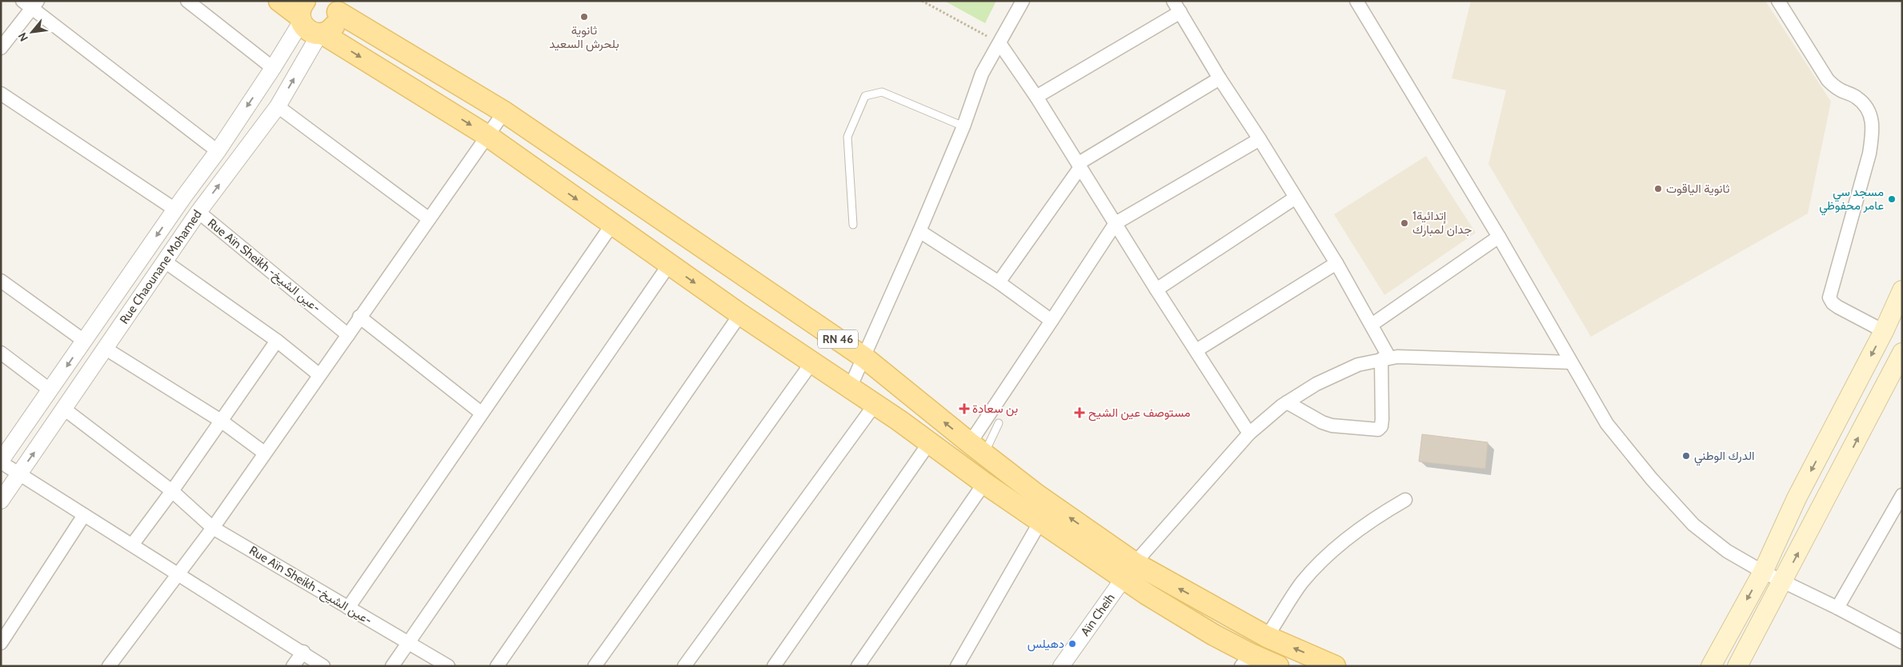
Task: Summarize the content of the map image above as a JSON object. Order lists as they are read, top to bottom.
{
  "streets": {
    "main road": ["RN 46"],
    "street": ["Rue Aïn Sheikh -عين الشيخ-", "Rue Chaounane Mohamed", "Aïn Cheih"]
  },
  "crossings": [
    ["Rue Aïn Sheikh -عين الشيخ-", "Rue Chaounane Mohamed"],
    ["Rue Chaounane Mohamed", "RN 46"],
    ["RN 46", "Aïn Cheih"]
  ],
  "places": {
    "other": [
      "ثانوية بلحرش السعيد",
      "ثانوية الياقوت",
      "مسجد سي عامر محفوظي",
      "1إتدائية جدان لمبارك",
      "الدرك الوطني",
      "دهيلس"
    ],
    "health": ["بن سعادة", "مستوصف عين الشيح"]
  },
  "north": "bottom left"
}
